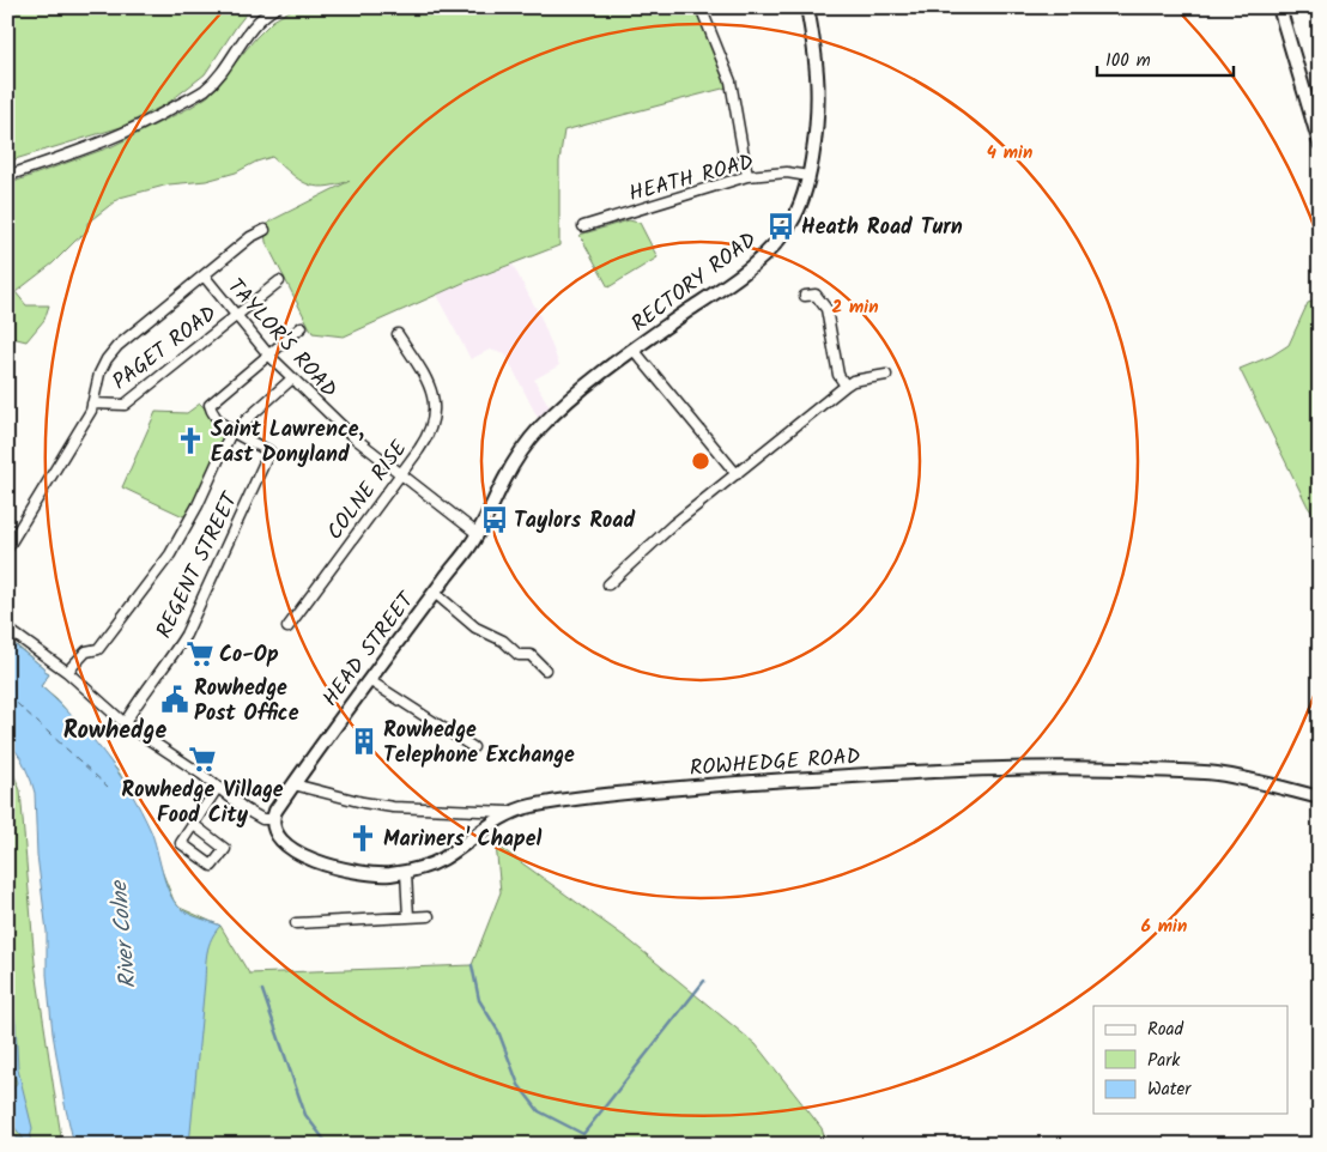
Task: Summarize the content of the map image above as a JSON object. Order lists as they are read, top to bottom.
{
  "streets": {
    "street": [
      "HEATH ROAD",
      "RECTORY ROAD",
      "TAYLOR'S ROAD",
      "PAGET ROAD",
      "COLNE RISE",
      "REGENT STREET",
      "HEAD STREET",
      "ROWHEDGE ROAD"
    ]
  },
  "crossings": [
    ["HEATH ROAD", "RECTORY ROAD"],
    ["RECTORY ROAD", "TAYLOR'S ROAD"],
    ["RECTORY ROAD", "HEAD STREET"],
    ["TAYLOR'S ROAD", "PAGET ROAD"],
    ["TAYLOR'S ROAD", "COLNE RISE"],
    ["TAYLOR'S ROAD", "HEAD STREET"],
    ["HEAD STREET", "ROWHEDGE ROAD"]
  ],
  "districts": ["Rowhedge"],
  "water": ["River Colne"],
  "places": {
    "bus stop": ["Heath Road Turn", "Taylors Road"],
    "church": ["Saint Lawrence, East Donyland", "Mariners' Chapel"],
    "supermarket": ["Co-Op", "Rowhedge Village Food City"],
    "public building": ["Rowhedge Post Office"],
    "building": ["Rowhedge Telephone Exchange"]
  },
  "legend": ["Road", "Park", "Water"],
  "scale_bar": "100 m",
  "rings": ["4 min", "2 min", "6 min"]
}
